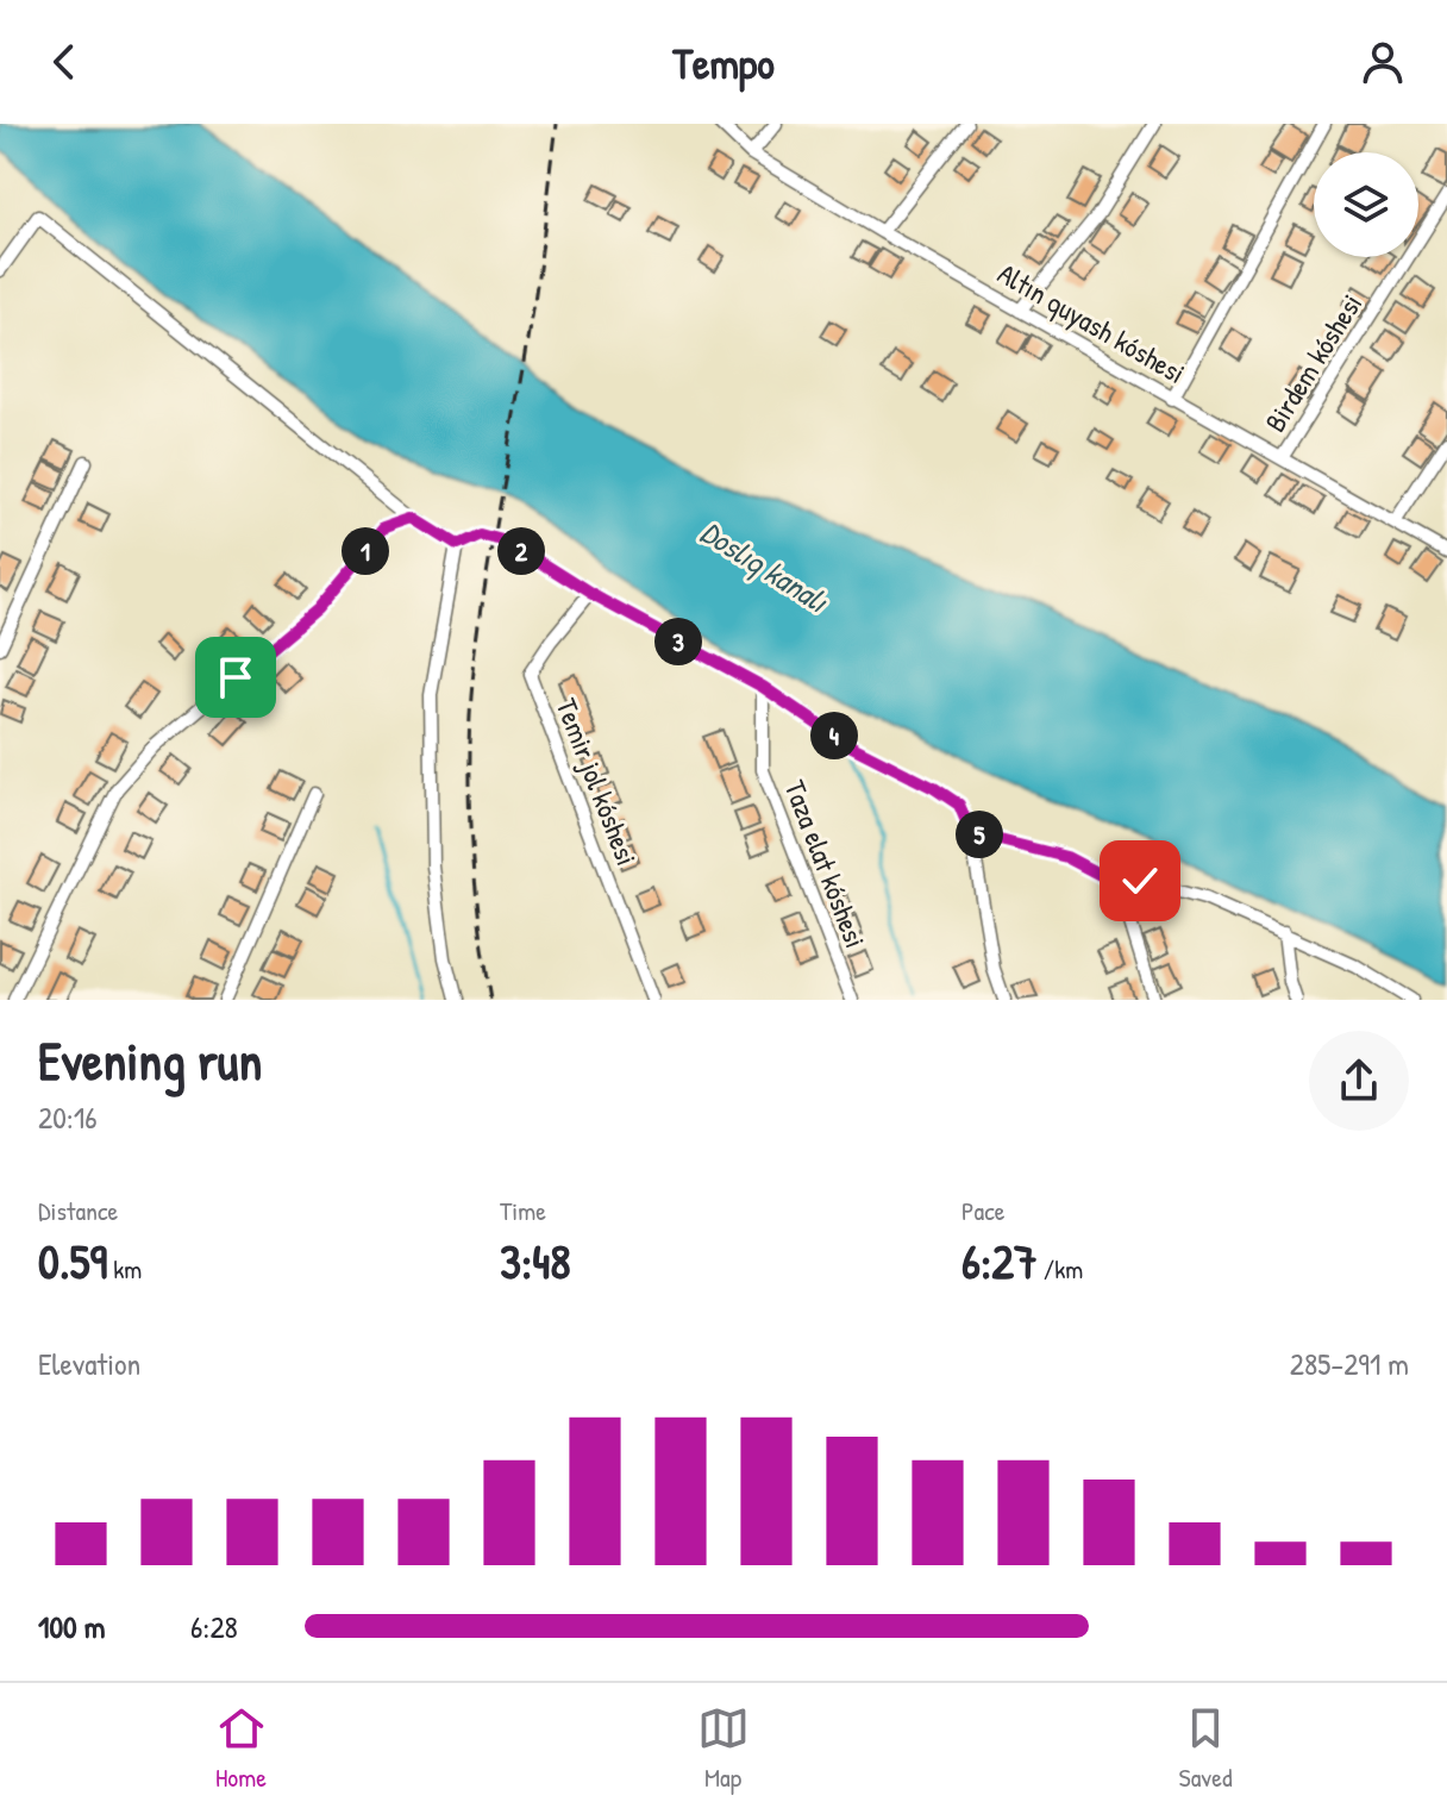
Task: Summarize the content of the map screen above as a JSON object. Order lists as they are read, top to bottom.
{
  "streets": {
    "street": [
      "Altın quyash kóshesi",
      "Birdem kóshesi",
      "Temir jol kóshesi",
      "Taza elat kóshesi"
    ]
  },
  "crossings": [
    ["Altın quyash kóshesi", "Birdem kóshesi"]
  ],
  "water": ["Doslıq kanalı"],
  "page": {
    "header": "Tempo",
    "pins": [
      "1",
      "2",
      "3",
      "4",
      "5"
    ],
    "heading": ["Evening run", "20:16"],
    "stats": [
      ["Distance", "0.59 km"],
      ["Time", "3:48"],
      ["Pace", "6:27 /km"]
    ],
    "chart": ["Elevation", "285–291 m"],
    "list": [
      {
        "name": "100 m",
        "note": "6:28"
      }
    ],
    "tabs": ["Home", "Map", "Saved"]
  }
}
